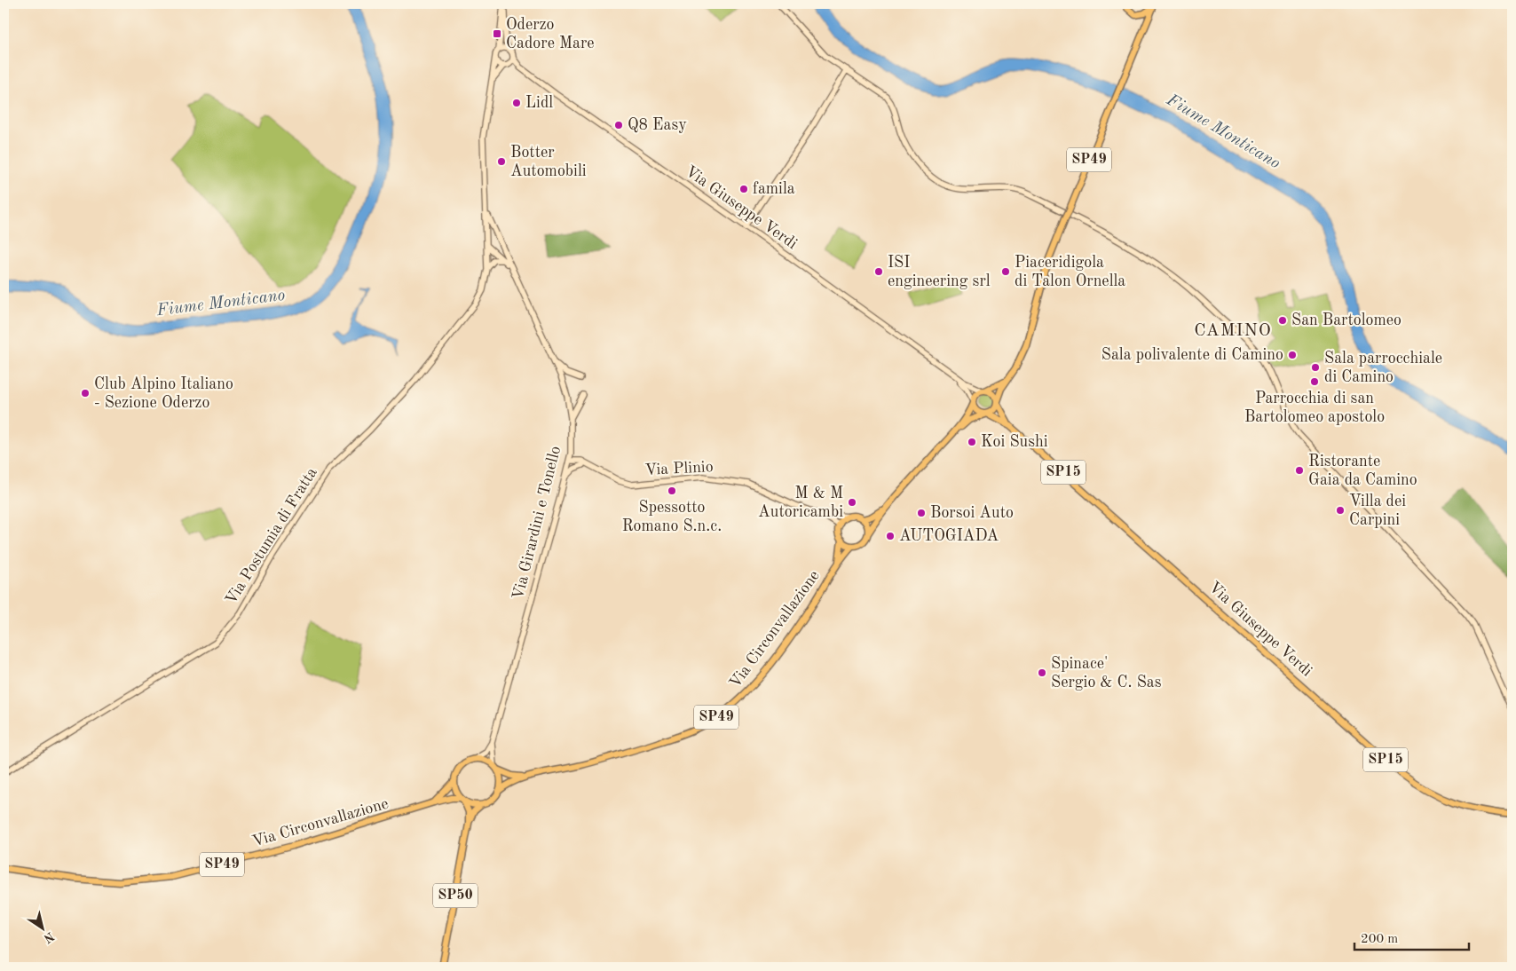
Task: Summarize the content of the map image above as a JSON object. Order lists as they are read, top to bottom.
{
  "streets": {
    "main road": [
      "SP49",
      "Via Giuseppe Verdi",
      "Via Plinio",
      "SP15",
      "Via Girardini e Tonello",
      "Via Postumia di Fratta",
      "Via Circonvallazione",
      "SP50"
    ]
  },
  "crossings": [
    ["SP49", "Via Giuseppe Verdi"],
    ["SP49", "Via Plinio"],
    ["SP49", "Via Girardini e Tonello"],
    ["SP49", "Via Circonvallazione"],
    ["SP49", "SP50"],
    ["Via Giuseppe Verdi", "Via Postumia di Fratta"],
    ["Via Plinio", "Via Girardini e Tonello"],
    ["Via Plinio", "Via Circonvallazione"],
    ["Via Girardini e Tonello", "Via Postumia di Fratta"],
    ["Via Girardini e Tonello", "Via Circonvallazione"],
    ["Via Girardini e Tonello", "SP50"],
    ["Via Circonvallazione", "SP50"]
  ],
  "districts": ["CAMINO"],
  "water": ["Fiume Monticano"],
  "places": {
    "transit": ["Oderzo Cadore Mare"],
    "other": [
      "Lidl",
      "Q8 Easy",
      "Botter Automobili",
      "famila",
      "ISI engineering srl",
      "Piaceridigola di Talon Ornella",
      "San Bartolomeo",
      "Sala polivalente di Camino",
      "Sala parrocchiale di Camino",
      "Parrocchia di san Bartolomeo apostolo",
      "Club Alpino Italiano - Sezione Oderzo",
      "Koi Sushi",
      "Ristorante Gaia da Camino",
      "Spessotto Romano S.n.c.",
      "M & M Autoricambi",
      "Villa dei Carpini",
      "Borsoi Auto",
      "AUTOGIADA",
      "Spinace' Sergio & C. Sas"
    ]
  },
  "scale_bar": "200 m",
  "north": "bottom right"
}
